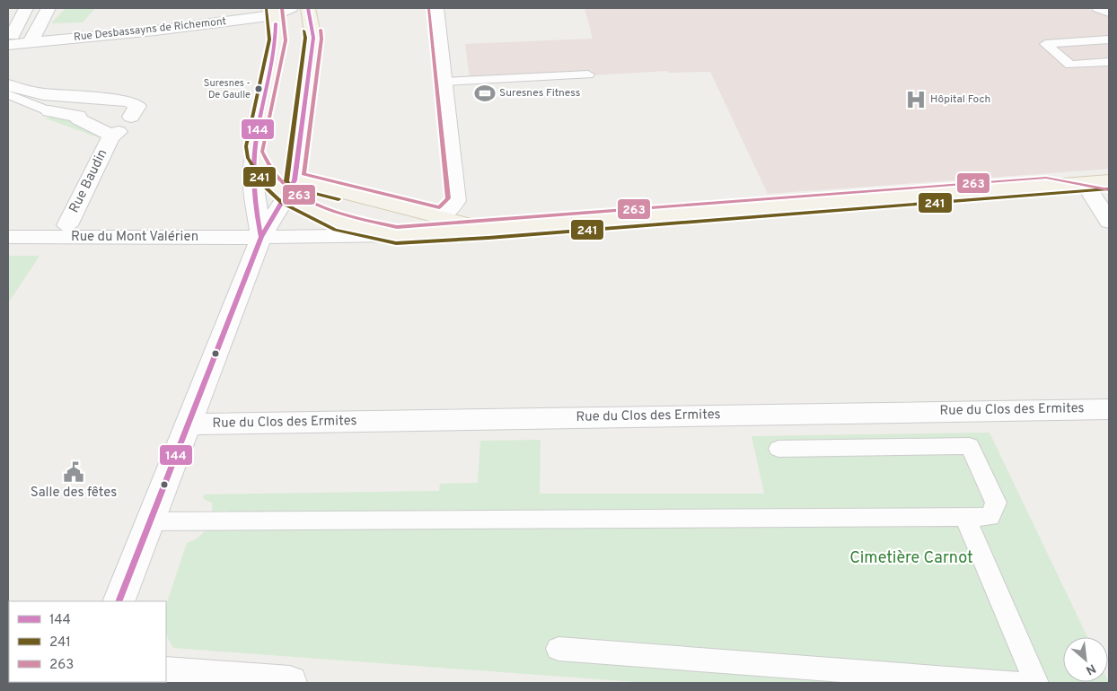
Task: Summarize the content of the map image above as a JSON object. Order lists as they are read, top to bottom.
{
  "streets": {
    "street": [
      "Rue Desbassayns de Richemont",
      "Rue Baudin",
      "Rue du Mont Valérien",
      "Rue du Clos des Ermites"
    ]
  },
  "parks": ["Cimetière Carnot"],
  "places": {
    "other": ["Suresnes - De Gaulle"],
    "sports": ["Suresnes Fitness"],
    "hospital": ["Hôpital Foch"],
    "public building": ["Salle des fêtes"]
  },
  "lines": ["transit line 144", "transit line 263", "transit line 241"],
  "legend": ["144", "241", "263"],
  "north": "bottom right"
}
